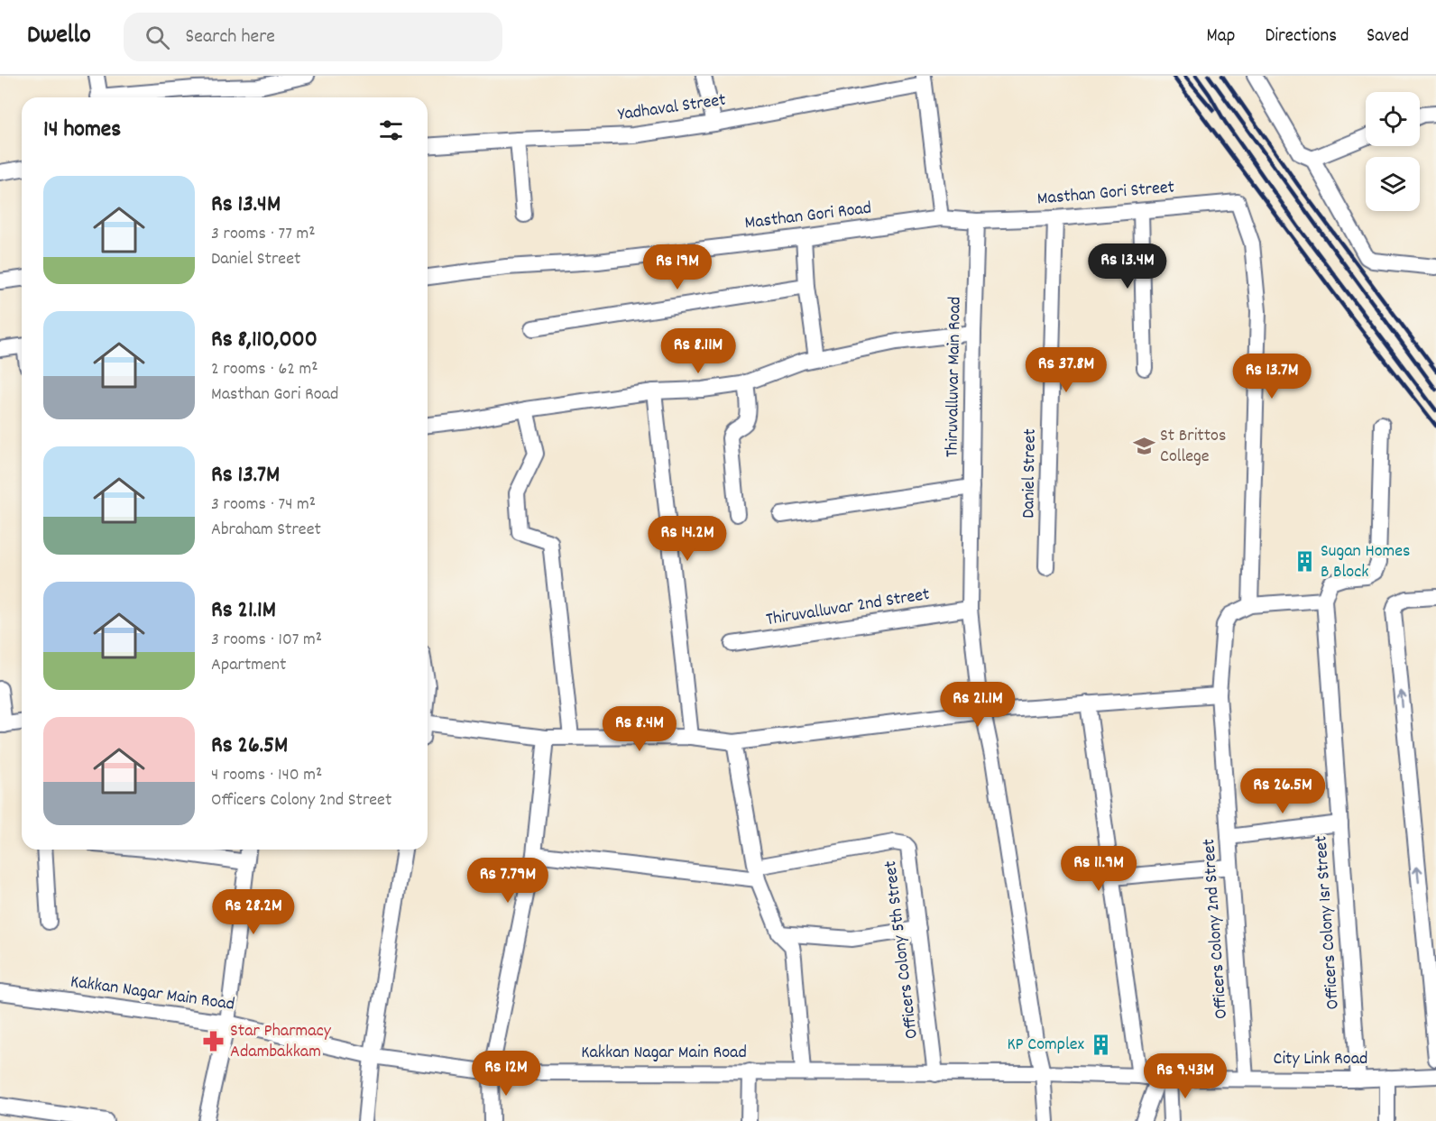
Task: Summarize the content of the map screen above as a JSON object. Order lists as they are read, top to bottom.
{
  "streets": {
    "street": [
      "Yadhaval Street",
      "Masthan Gori Street",
      "Masthan Gori Road",
      "Thiruvalluvar Main Road",
      "Daniel Street",
      "Thiruvalluvar 2nd Street",
      "Officers Colony 1sr Street",
      "Officers Colony 2nd Street",
      "Officers Colony 5th Street",
      "Kakkan Nagar Main Road",
      "City Link Road"
    ]
  },
  "crossings": [
    ["Masthan Gori Street", "Thiruvalluvar Main Road"],
    ["Masthan Gori Street", "Daniel Street"],
    ["Masthan Gori Street", "Officers Colony 2nd Street"],
    ["Thiruvalluvar Main Road", "Thiruvalluvar 2nd Street"],
    ["Thiruvalluvar Main Road", "Kakkan Nagar Main Road"],
    ["Thiruvalluvar Main Road", "City Link Road"],
    ["Officers Colony 1sr Street", "Officers Colony 2nd Street"],
    ["Officers Colony 1sr Street", "City Link Road"],
    ["Officers Colony 2nd Street", "City Link Road"],
    ["Officers Colony 5th Street", "Kakkan Nagar Main Road"],
    ["Kakkan Nagar Main Road", "City Link Road"]
  ],
  "places": {
    "school or university": ["St Brittos College"],
    "building": ["Sugan Homes B Block", "KP Complex"],
    "pharmacy": ["Star Pharmacy Adambakkam"]
  },
  "page": {
    "header": "Dwello",
    "search": "Search here",
    "nav": ["Map", "Directions", "Saved"],
    "heading": "14 homes",
    "list": [
      {
        "name": "Rs 13.4M",
        "note": "3 rooms · 77 m² · Daniel Street"
      },
      {
        "name": "Rs 8,110,000",
        "note": "2 rooms · 62 m² · Masthan Gori Road"
      },
      {
        "name": "Rs 13.7M",
        "note": "3 rooms · 74 m² · Abraham Street"
      },
      {
        "name": "Rs 21.1M",
        "note": "3 rooms · 107 m² · Apartment"
      },
      {
        "name": "Rs 26.5M",
        "note": "4 rooms · 140 m² · Officers Colony 2nd Street"
      }
    ],
    "price": [
      "Rs 13.4M",
      "Rs 19M",
      "Rs 8.11M",
      "Rs 37.8M",
      "Rs 13.7M",
      "Rs 14.2M",
      "Rs 21.1M",
      "Rs 8.4M",
      "Rs 26.5M",
      "Rs 11.9M",
      "Rs 7.79M",
      "Rs 28.2M",
      "Rs 12M",
      "Rs 9.43M"
    ]
  }
}
